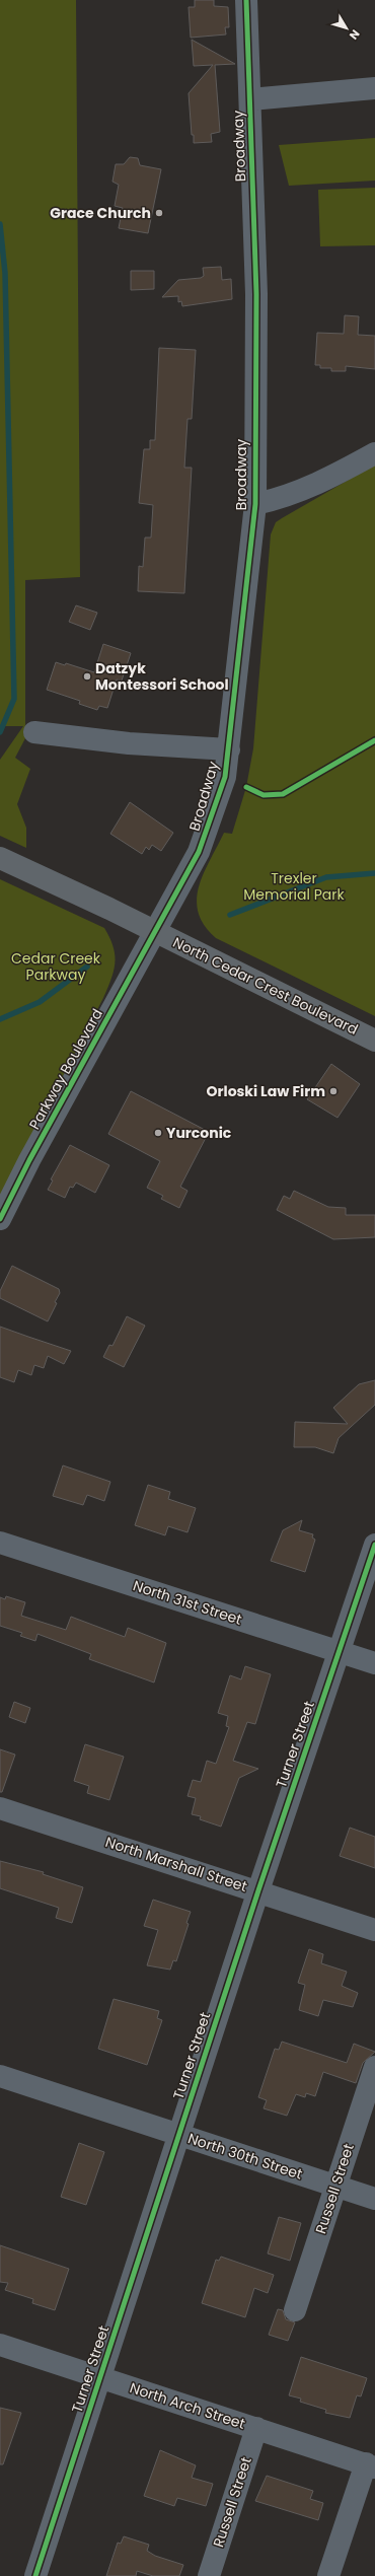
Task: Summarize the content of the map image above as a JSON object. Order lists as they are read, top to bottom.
{
  "streets": {
    "main road": ["North Cedar Crest Boulevard"],
    "street": [
      "Broadway",
      "Parkway Boulevard",
      "North 31st Street",
      "Turner Street",
      "North Marshall Street",
      "North 30th Street",
      "Russell Street",
      "North Arch Street"
    ]
  },
  "crossings": [
    ["Broadway", "North Cedar Crest Boulevard"],
    ["Broadway", "Parkway Boulevard"],
    ["North Cedar Crest Boulevard", "Parkway Boulevard"],
    ["North 31st Street", "Turner Street"],
    ["Turner Street", "North Marshall Street"],
    ["Turner Street", "North 30th Street"],
    ["Turner Street", "North Arch Street"],
    ["North 30th Street", "Russell Street"],
    ["Russell Street", "North Arch Street"]
  ],
  "parks": ["Trexler Memorial Park", "Cedar Creek Parkway"],
  "places": [
    "Grace Church",
    "Datzyk Montessori School",
    "Orloski Law Firm",
    "Yurconic"
  ],
  "north": "bottom right"
}
